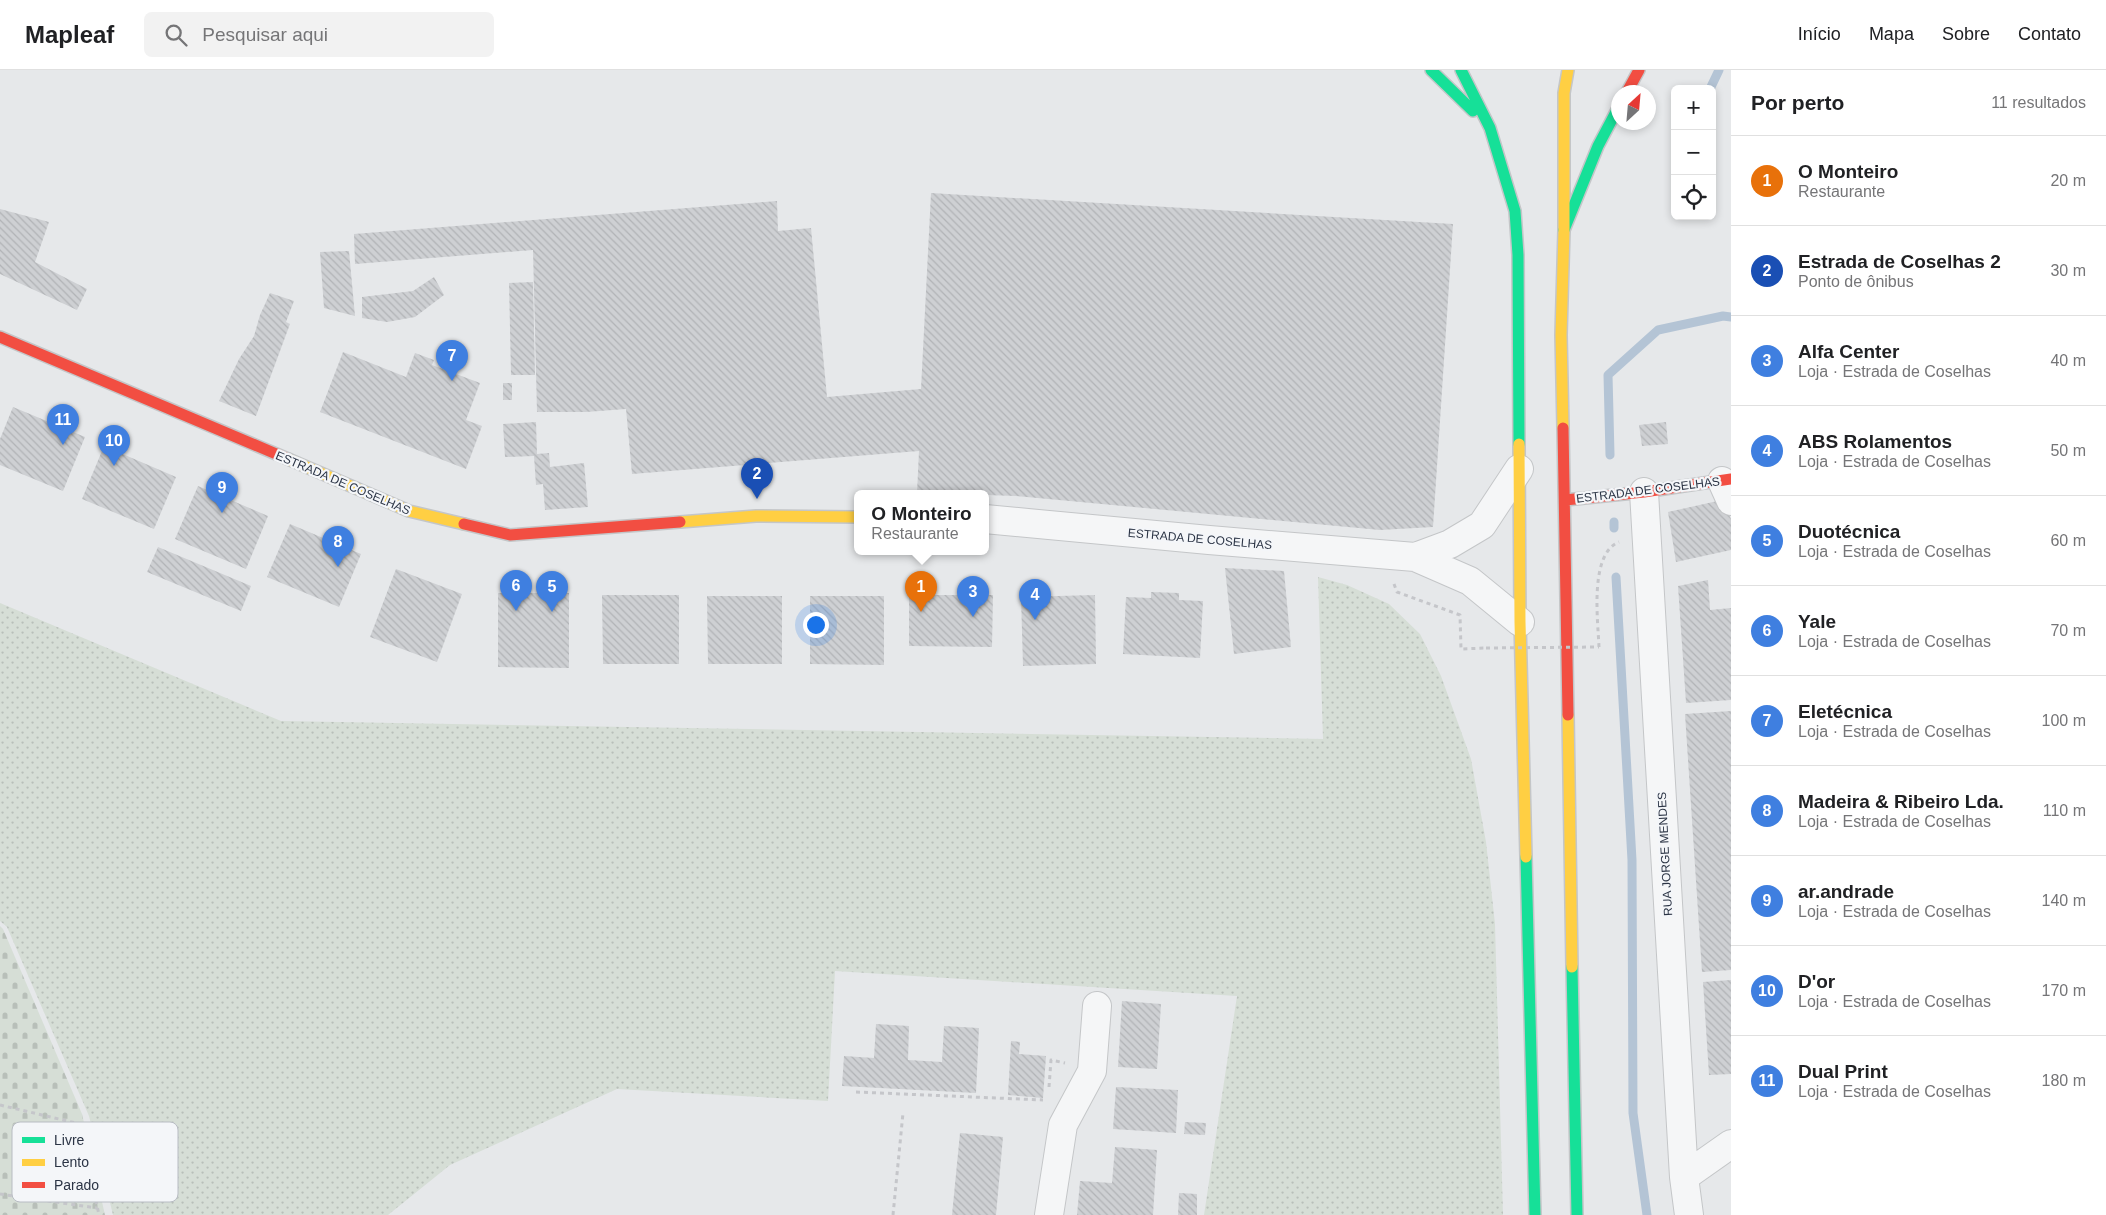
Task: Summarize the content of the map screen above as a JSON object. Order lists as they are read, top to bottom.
{
  "streets": {
    "main road": ["ESTRADA DE COSELHAS"],
    "street": ["RUA JORGE MENDES"]
  },
  "crossings": [
    ["ESTRADA DE COSELHAS", "RUA JORGE MENDES"]
  ],
  "legend": ["Livre", "Lento", "Parado"],
  "north": "top right",
  "page": {
    "header": "Mapleaf",
    "search": "Pesquisar aqui",
    "nav": [
      "Início",
      "Mapa",
      "Sobre",
      "Contato"
    ],
    "heading": ["Por perto", "11 resultados"],
    "map_buttons": ["+", "−"],
    "list": [
      {
        "mark": "1",
        "name": "O Monteiro",
        "note": "Restaurante",
        "value": "20 m"
      },
      {
        "mark": "2",
        "name": "Estrada de Coselhas 2",
        "note": "Ponto de ônibus",
        "value": "30 m"
      },
      {
        "mark": "3",
        "name": "Alfa Center",
        "note": "Loja · Estrada de Coselhas",
        "value": "40 m"
      },
      {
        "mark": "4",
        "name": "ABS Rolamentos",
        "note": "Loja · Estrada de Coselhas",
        "value": "50 m"
      },
      {
        "mark": "5",
        "name": "Duotécnica",
        "note": "Loja · Estrada de Coselhas",
        "value": "60 m"
      },
      {
        "mark": "6",
        "name": "Yale",
        "note": "Loja · Estrada de Coselhas",
        "value": "70 m"
      },
      {
        "mark": "7",
        "name": "Eletécnica",
        "note": "Loja · Estrada de Coselhas",
        "value": "100 m"
      },
      {
        "mark": "8",
        "name": "Madeira & Ribeiro Lda.",
        "note": "Loja · Estrada de Coselhas",
        "value": "110 m"
      },
      {
        "mark": "9",
        "name": "ar.andrade",
        "note": "Loja · Estrada de Coselhas",
        "value": "140 m"
      },
      {
        "mark": "10",
        "name": "D'or",
        "note": "Loja · Estrada de Coselhas",
        "value": "170 m"
      },
      {
        "mark": "11",
        "name": "Dual Print",
        "note": "Loja · Estrada de Coselhas",
        "value": "180 m"
      }
    ],
    "pins": [
      "7",
      "11",
      "10",
      "2",
      "9",
      "8",
      "6",
      "1",
      "5",
      "3",
      "4"
    ],
    "popup": ["O Monteiro", "Restaurante"]
  }
}
